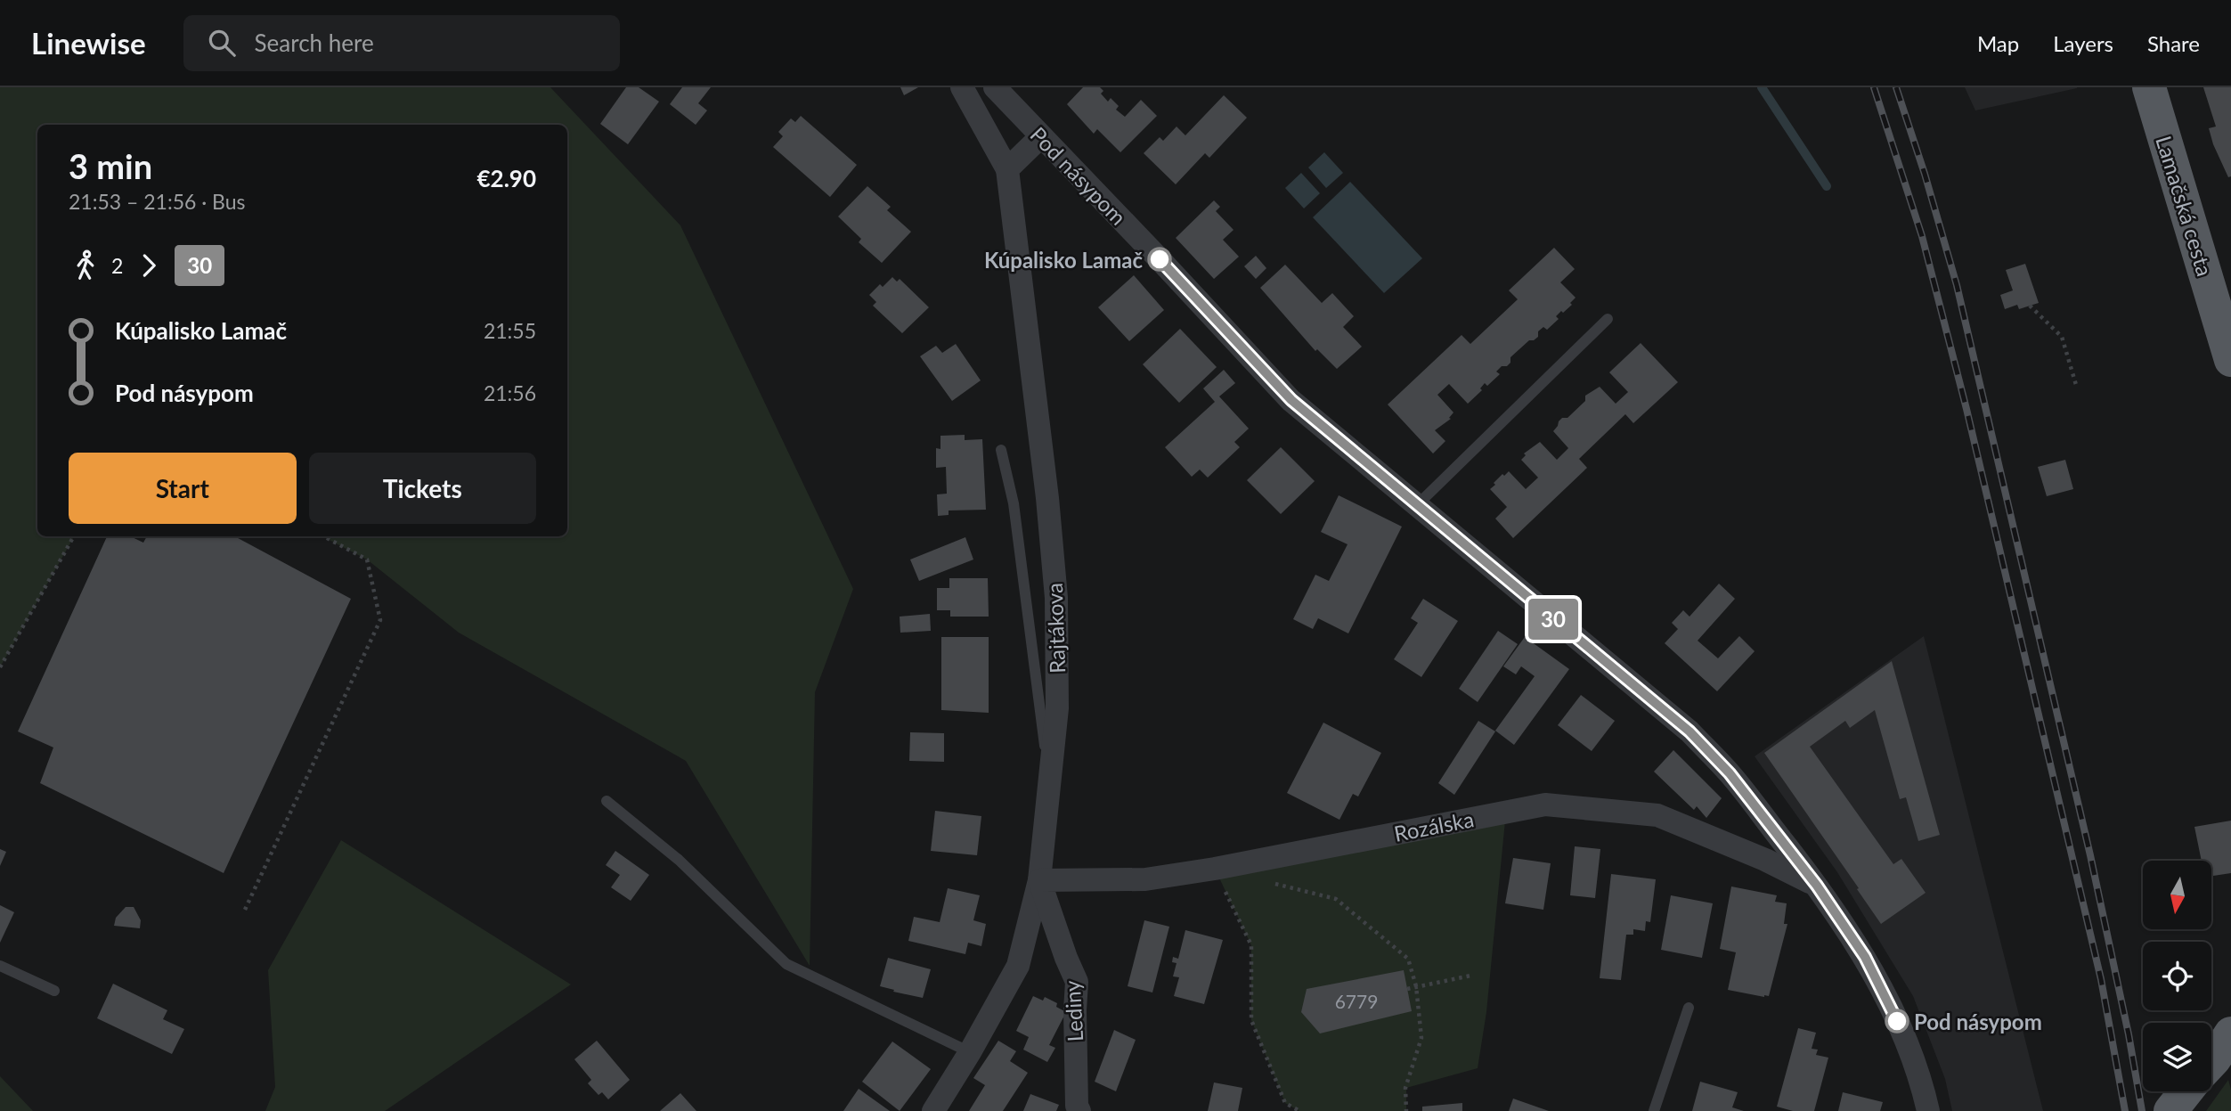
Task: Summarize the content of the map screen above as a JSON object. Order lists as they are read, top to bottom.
{
  "streets": {
    "main road": ["Lamačská cesta"],
    "street": [
      "Pod násypom",
      "Rajtákova",
      "Rozálska",
      "Lediny"
    ]
  },
  "crossings": [
    ["Pod násypom", "Rozálska"],
    ["Rajtákova", "Rozálska"],
    ["Rajtákova", "Lediny"],
    ["Rozálska", "Lediny"]
  ],
  "places": ["Kúpalisko Lamač", "Pod násypom"],
  "lines": ["bus line 30"],
  "house_numbers": ["6779"],
  "north": "bottom",
  "page": {
    "header": "Linewise",
    "search": "Search here",
    "nav": ["Map", "Layers", "Share"],
    "on_map": "30",
    "heading": ["3 min", "21:53 – 21:56 · Bus", "€2.90"],
    "legs": ["2", "30"],
    "list": [
      {
        "name": "Kúpalisko Lamač",
        "value": "21:55"
      },
      {
        "name": "Pod násypom",
        "value": "21:56"
      }
    ],
    "buttons": ["Start", "Tickets"]
  }
}
